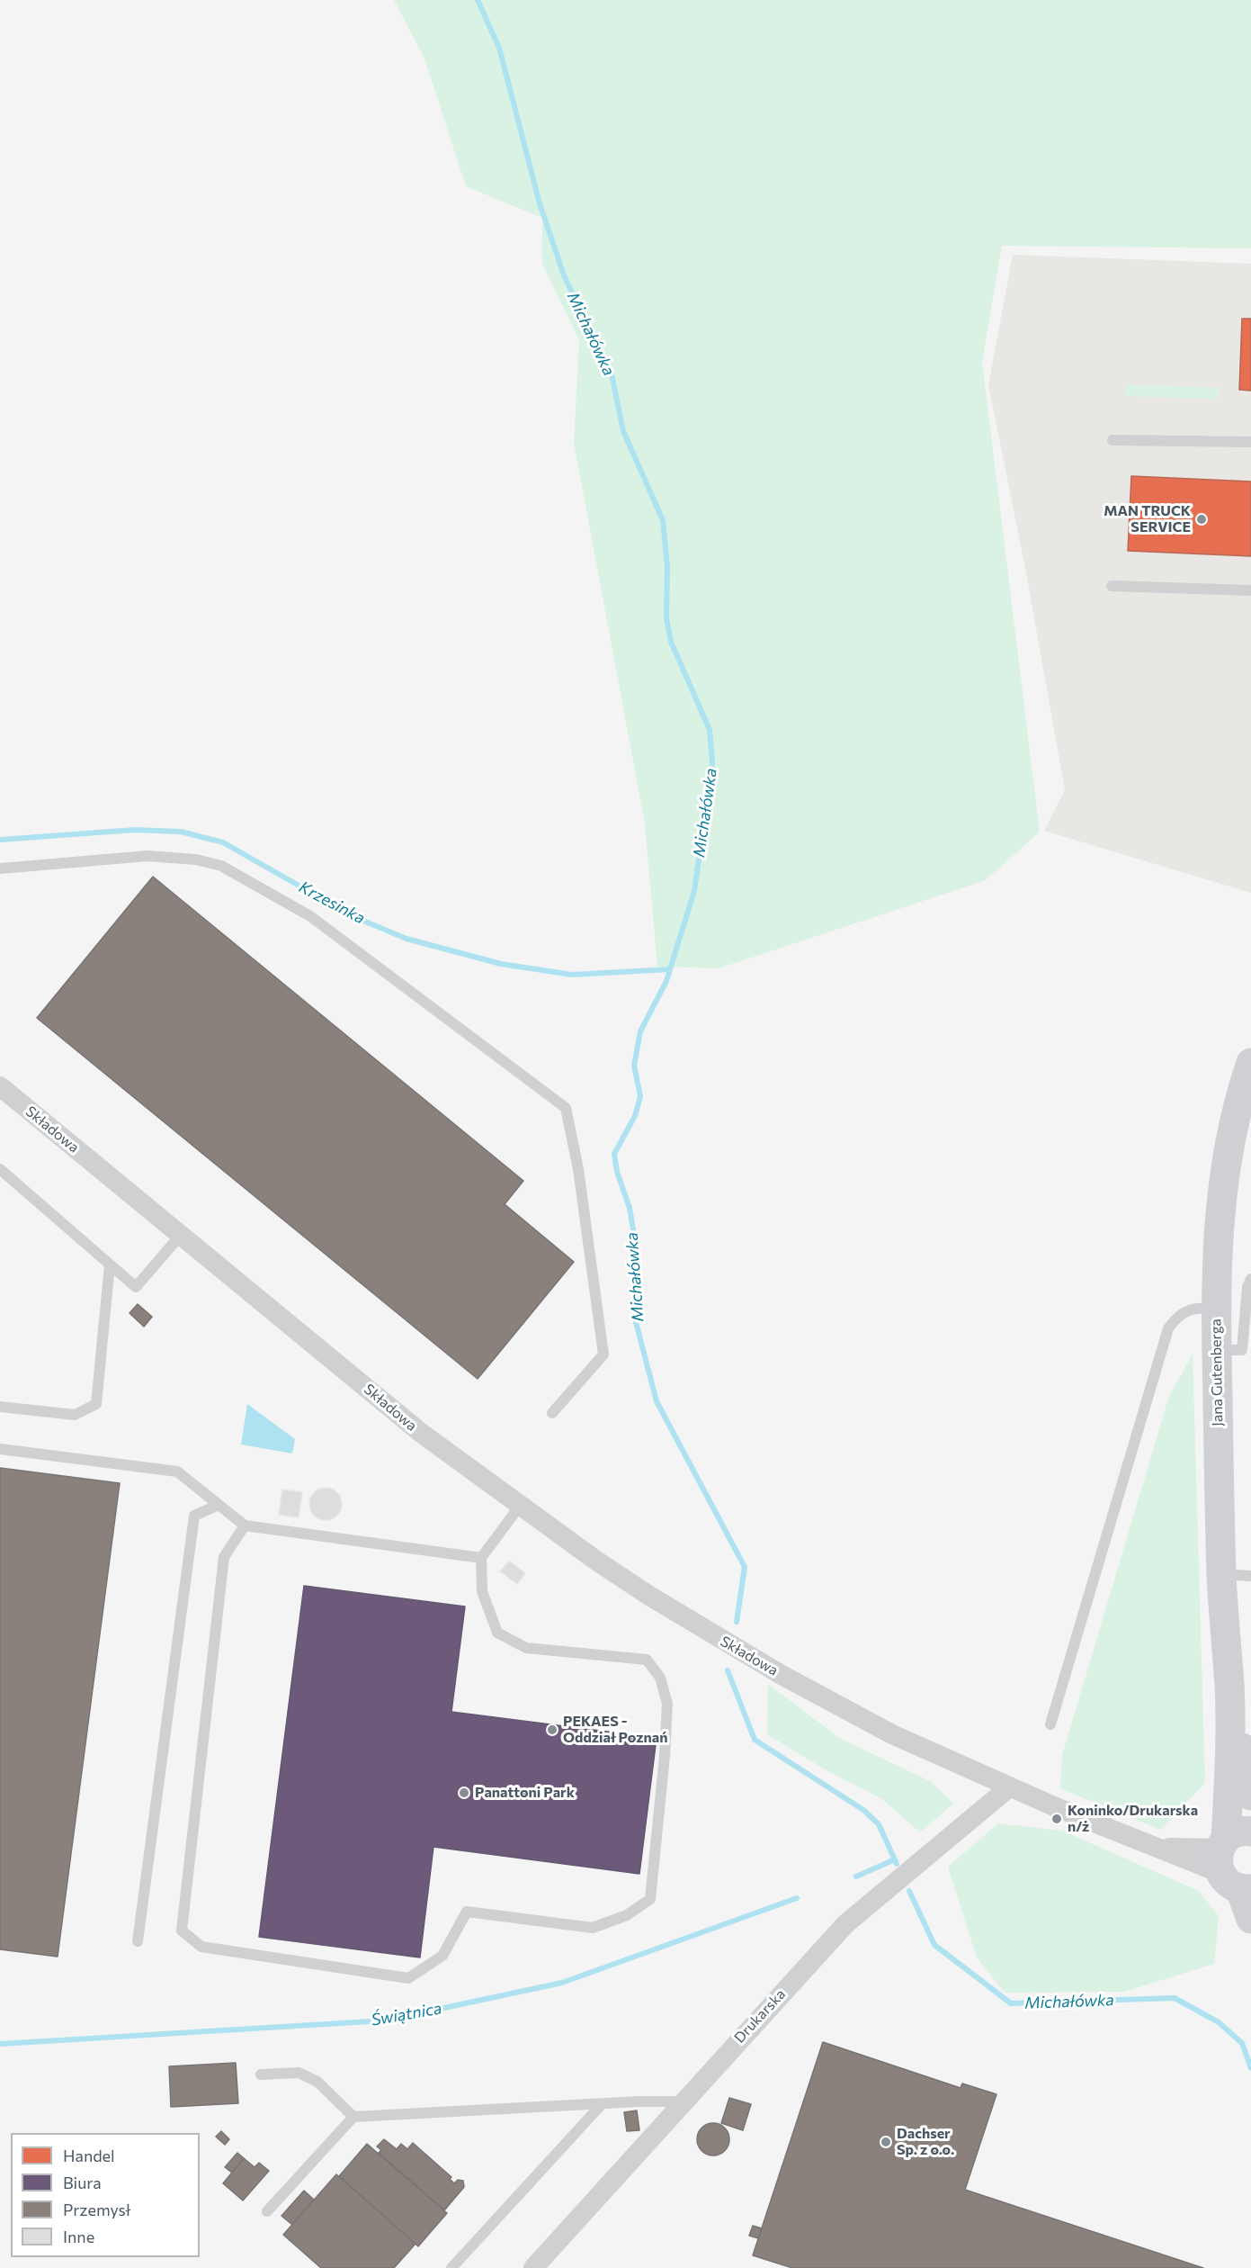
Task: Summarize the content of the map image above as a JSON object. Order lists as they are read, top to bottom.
{
  "streets": {
    "street": ["Składowa", "Jana Gutenberga", "Drukarska"]
  },
  "crossings": [
    ["Składowa", "Jana Gutenberga"],
    ["Składowa", "Drukarska"]
  ],
  "water": ["Michałówka", "Krzesinka", "Świątnica"],
  "places": [
    "MAN TRUCK SERVICE",
    "PEKAES - Oddział Poznań",
    "Panattoni Park",
    "Koninko/Drukarska n/ż",
    "Dachser Sp. z o.o."
  ],
  "legend": [
    "Handel",
    "Biura",
    "Przemysł",
    "Inne"
  ]
}
